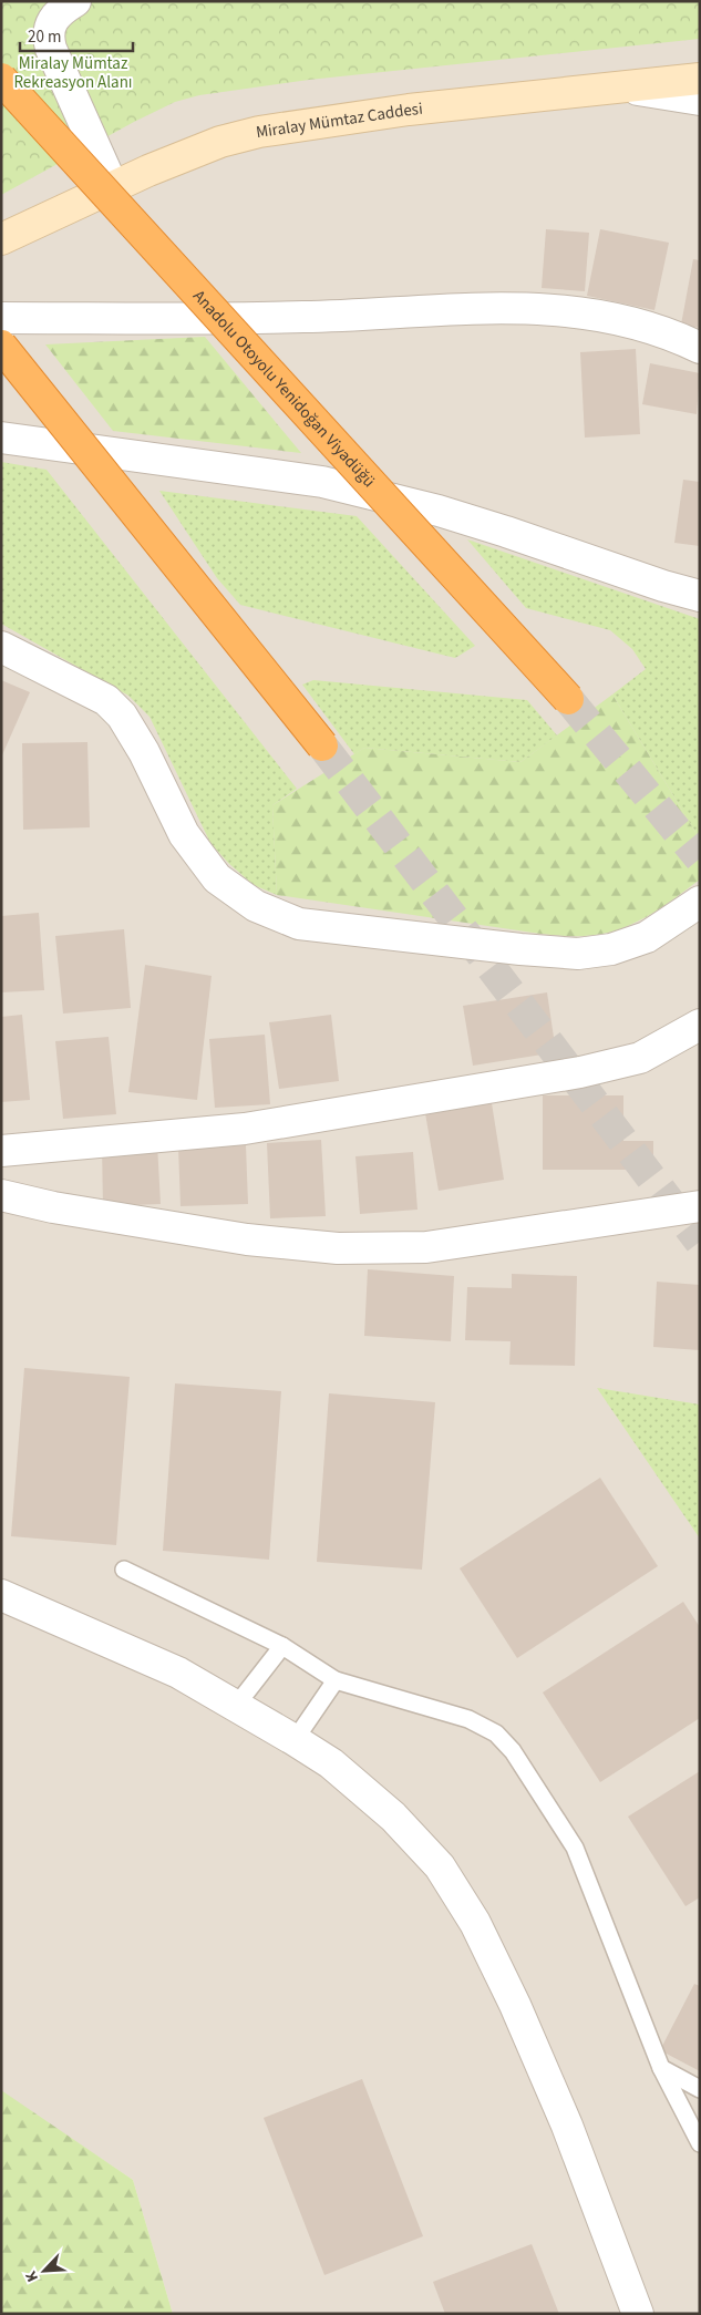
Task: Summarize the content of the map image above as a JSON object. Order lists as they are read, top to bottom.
{
  "streets": {
    "highway": ["Anadolu Otoyolu Yenidoğan Viyadüğü"],
    "main road": ["Miralay Mümtaz Caddesi"]
  },
  "parks": ["Miralay Mümtaz Rekreasyon Alanı"],
  "scale_bar": "20 m",
  "north": "bottom left"
}
